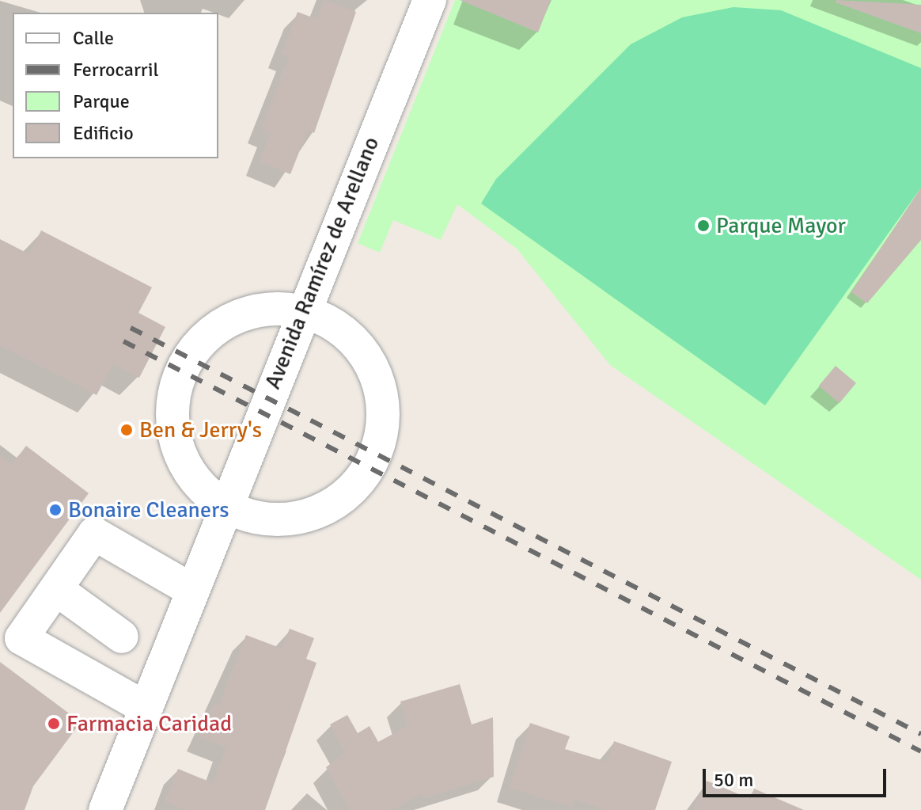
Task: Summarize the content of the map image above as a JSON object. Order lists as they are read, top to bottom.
{
  "streets": {
    "street": ["Avenida Ramírez de Arellano"]
  },
  "places": [
    "Parque Mayor",
    "Ben & Jerry's",
    "Bonaire Cleaners",
    "Farmacia Caridad"
  ],
  "legend": [
    "Calle",
    "Ferrocarril",
    "Parque",
    "Edificio"
  ],
  "scale_bar": "50 m"
}
